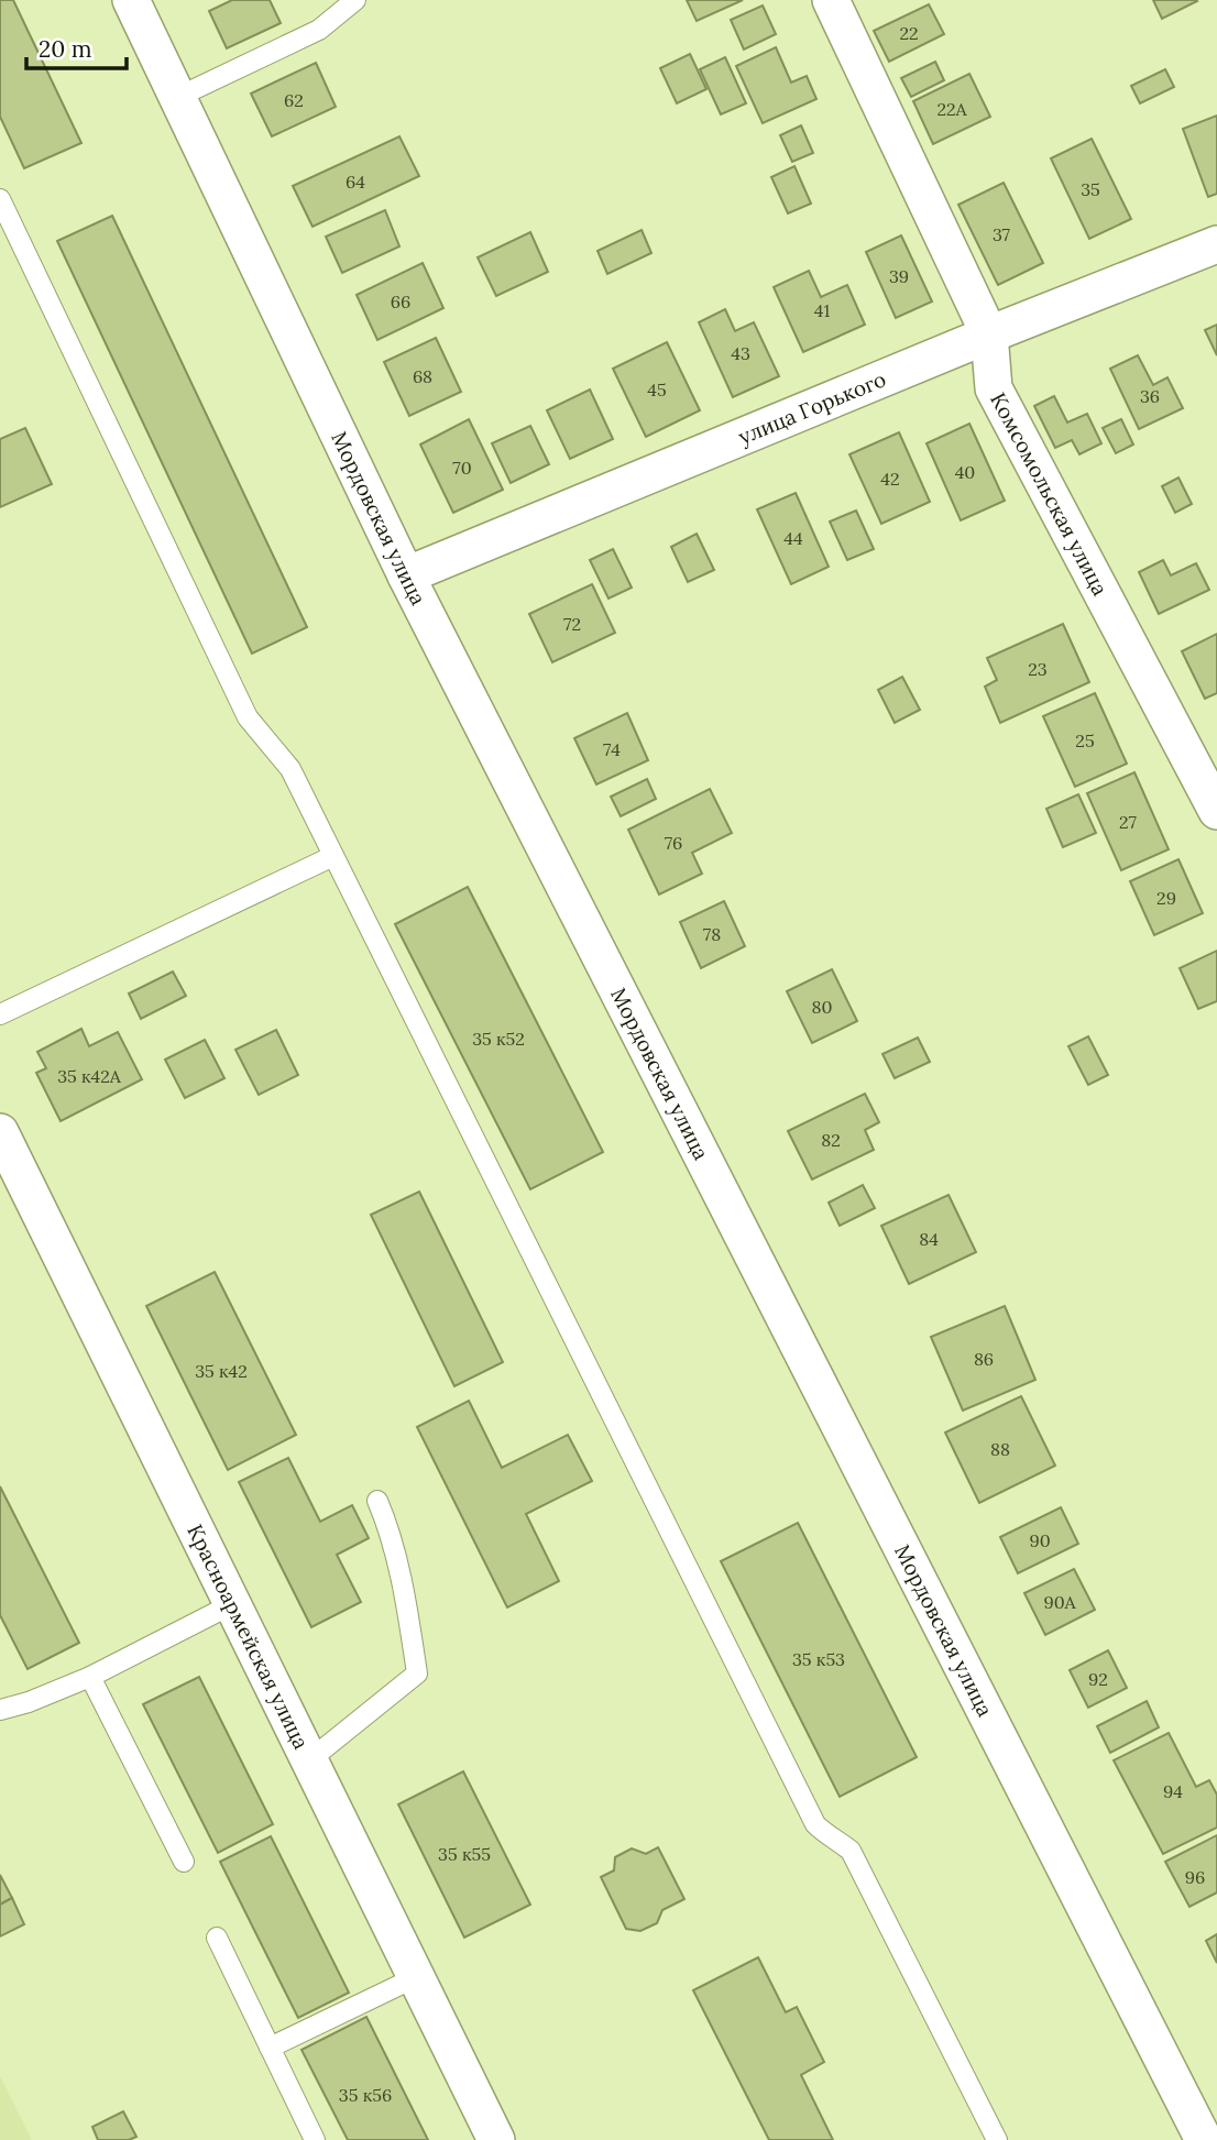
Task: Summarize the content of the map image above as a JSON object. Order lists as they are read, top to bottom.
{
  "streets": {
    "street": [
      "улица Горького",
      "Комсомольская улица",
      "Мордовская улица",
      "Красноармейская улица"
    ]
  },
  "crossings": [
    ["улица Горького", "Комсомольская улица"],
    ["улица Горького", "Мордовская улица"]
  ],
  "house_numbers": [
    "22",
    "62",
    "22А",
    "64",
    "35",
    "37",
    "39",
    "66",
    "41",
    "43",
    "68",
    "45",
    "36",
    "70",
    "40",
    "42",
    "44",
    "72",
    "23",
    "25",
    "74",
    "27",
    "76",
    "29",
    "78",
    "80",
    "35 к52",
    "35 к42А",
    "82",
    "84",
    "86",
    "35 к42",
    "88",
    "90",
    "90А",
    "35 к53",
    "92",
    "94",
    "35 к55",
    "96",
    "35 к56"
  ],
  "scale_bar": "20 m"
}
